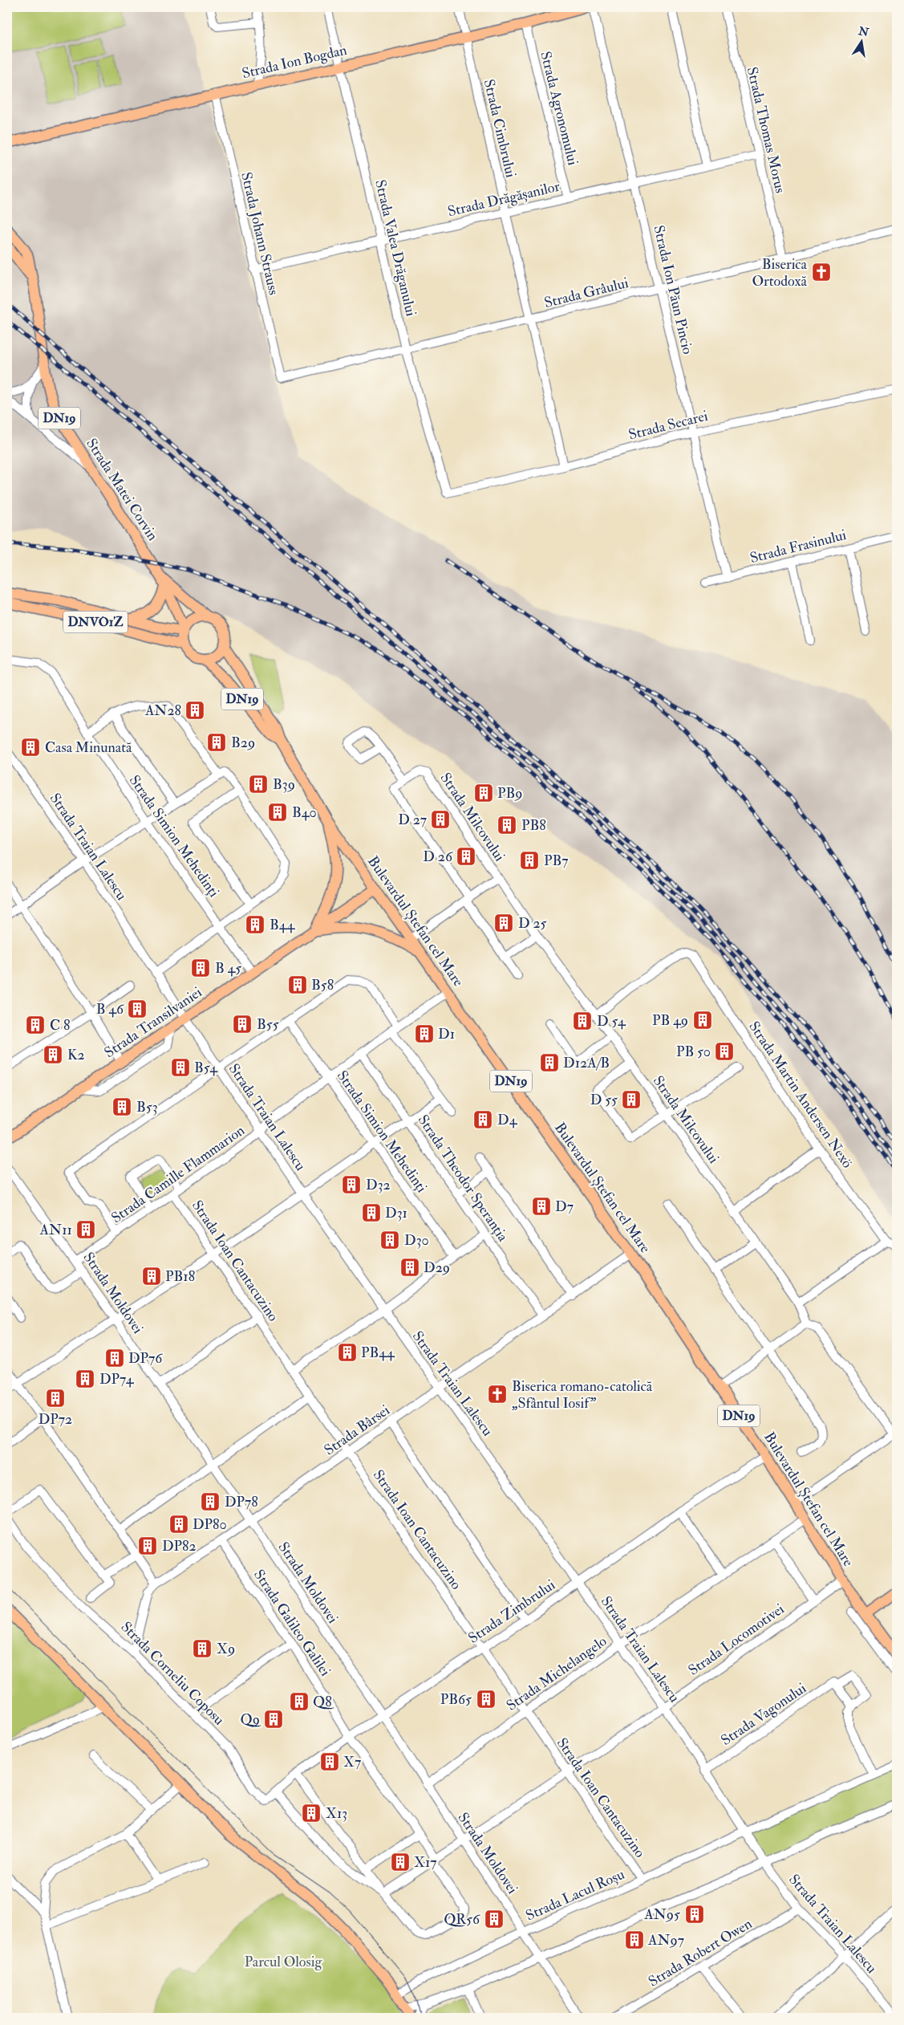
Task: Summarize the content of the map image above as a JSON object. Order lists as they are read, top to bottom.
{
  "streets": {
    "main road": [
      "Strada Ion Bogdan",
      "DN19",
      "Strada Matei Corvin",
      "DNVO1Z",
      "Bulevardul Ștefan cel Mare",
      "Strada Transilvaniei"
    ],
    "street": [
      "Strada Agronomului",
      "Strada Cimbrului",
      "Strada Thomas Morus",
      "Strada Drăgășanilor",
      "Strada Johann Strauss",
      "Strada Valea Drăganului",
      "Strada Ion Păun Pincio",
      "Strada Grâului",
      "Strada Secarei",
      "Strada Frasinului",
      "Strada Milcovului",
      "Strada Simion Mehedinți",
      "Strada Traian Lalescu",
      "Strada Martin Andersen Nexö",
      "Strada Camille Flammarion",
      "Strada Theodor Speranția",
      "Strada Ioan Cantacuzino",
      "Strada Moldovei",
      "Strada Bârsei",
      "Strada Zimbrului",
      "Strada Galileo Galilei",
      "Strada Locomotivei",
      "Strada Corneliu Coposu",
      "Strada Michelangelo",
      "Strada Vagonului",
      "Strada Lacul Roșu",
      "Strada Robert Owen"
    ]
  },
  "crossings": [
    ["Strada Ion Bogdan", "Strada Agronomului"],
    ["Strada Ion Bogdan", "Strada Cimbrului"],
    ["Strada Ion Bogdan", "Strada Johann Strauss"],
    ["Strada Ion Bogdan", "Strada Valea Drăganului"],
    ["Strada Agronomului", "Strada Drăgășanilor"],
    ["Strada Cimbrului", "Strada Drăgășanilor"],
    ["Strada Cimbrului", "Strada Grâului"],
    ["Strada Cimbrului", "Strada Secarei"],
    ["Strada Thomas Morus", "Strada Drăgășanilor"],
    ["Strada Thomas Morus", "Strada Grâului"],
    ["Strada Drăgășanilor", "Strada Johann Strauss"],
    ["Strada Drăgășanilor", "Strada Valea Drăganului"],
    ["Strada Drăgășanilor", "Strada Ion Păun Pincio"],
    ["Strada Johann Strauss", "Strada Grâului"],
    ["Strada Valea Drăganului", "Strada Grâului"],
    ["Strada Valea Drăganului", "Strada Secarei"],
    ["Strada Ion Păun Pincio", "Strada Grâului"],
    ["Strada Ion Păun Pincio", "Strada Secarei"],
    ["Strada Ion Păun Pincio", "Strada Frasinului"],
    ["DN19", "Strada Matei Corvin"],
    ["DN19", "DNVO1Z"],
    ["DN19", "Bulevardul Ștefan cel Mare"],
    ["DNVO1Z", "Bulevardul Ștefan cel Mare"],
    ["Strada Milcovului", "Bulevardul Ștefan cel Mare"],
    ["Strada Milcovului", "Strada Martin Andersen Nexö"],
    ["Strada Simion Mehedinți", "Strada Transilvaniei"],
    ["Strada Simion Mehedinți", "Strada Camille Flammarion"],
    ["Strada Traian Lalescu", "Strada Transilvaniei"],
    ["Strada Traian Lalescu", "Strada Camille Flammarion"],
    ["Strada Traian Lalescu", "Strada Bârsei"],
    ["Strada Traian Lalescu", "Strada Zimbrului"],
    ["Strada Traian Lalescu", "Strada Locomotivei"],
    ["Strada Traian Lalescu", "Strada Michelangelo"],
    ["Strada Traian Lalescu", "Strada Vagonului"],
    ["Strada Traian Lalescu", "Strada Lacul Roșu"],
    ["Strada Traian Lalescu", "Strada Robert Owen"],
    ["Bulevardul Ștefan cel Mare", "Strada Transilvaniei"],
    ["Bulevardul Ștefan cel Mare", "Strada Camille Flammarion"],
    ["Bulevardul Ștefan cel Mare", "Strada Bârsei"],
    ["Bulevardul Ștefan cel Mare", "Strada Zimbrului"],
    ["Bulevardul Ștefan cel Mare", "Strada Locomotivei"],
    ["Bulevardul Ștefan cel Mare", "Strada Michelangelo"],
    ["Strada Camille Flammarion", "Strada Theodor Speranția"],
    ["Strada Camille Flammarion", "Strada Ioan Cantacuzino"],
    ["Strada Camille Flammarion", "Strada Moldovei"],
    ["Strada Theodor Speranția", "Strada Bârsei"],
    ["Strada Ioan Cantacuzino", "Strada Bârsei"],
    ["Strada Ioan Cantacuzino", "Strada Zimbrului"],
    ["Strada Ioan Cantacuzino", "Strada Locomotivei"],
    ["Strada Ioan Cantacuzino", "Strada Michelangelo"],
    ["Strada Ioan Cantacuzino", "Strada Lacul Roșu"],
    ["Strada Moldovei", "Strada Bârsei"],
    ["Strada Moldovei", "Strada Zimbrului"],
    ["Strada Moldovei", "Strada Locomotivei"],
    ["Strada Moldovei", "Strada Michelangelo"],
    ["Strada Moldovei", "Strada Lacul Roșu"],
    ["Strada Bârsei", "Strada Galileo Galilei"],
    ["Strada Bârsei", "Strada Corneliu Coposu"],
    ["Strada Zimbrului", "Strada Galileo Galilei"],
    ["Strada Zimbrului", "Strada Corneliu Coposu"]
  ],
  "parks": ["Parcul Olosig"],
  "places": {
    "church": ["Biserica Ortodoxă", "Biserica romano-catolică „Sfântul Iosif”"],
    "building": [
      "AN28",
      "B29",
      "Casa Minunată",
      "B39",
      "PB9",
      "B40",
      "D 27",
      "PB8",
      "D 26",
      "PB7",
      "D 25",
      "B44",
      "B 45",
      "B58",
      "B 46",
      "PB 49",
      "D 54",
      "B55",
      "C 8",
      "D1",
      "PB 50",
      "K2",
      "D12A/B",
      "B54",
      "D 55",
      "B53",
      "D4",
      "D32",
      "D7",
      "D31",
      "AN11",
      "D30",
      "D29",
      "PB18",
      "PB44",
      "DP76",
      "DP74",
      "DP72",
      "DP78",
      "DP80",
      "DP82",
      "X9",
      "PB65",
      "Q8",
      "Q9",
      "X7",
      "X13",
      "X17",
      "AN95",
      "QR56",
      "AN97"
    ]
  },
  "north": "top"
}
